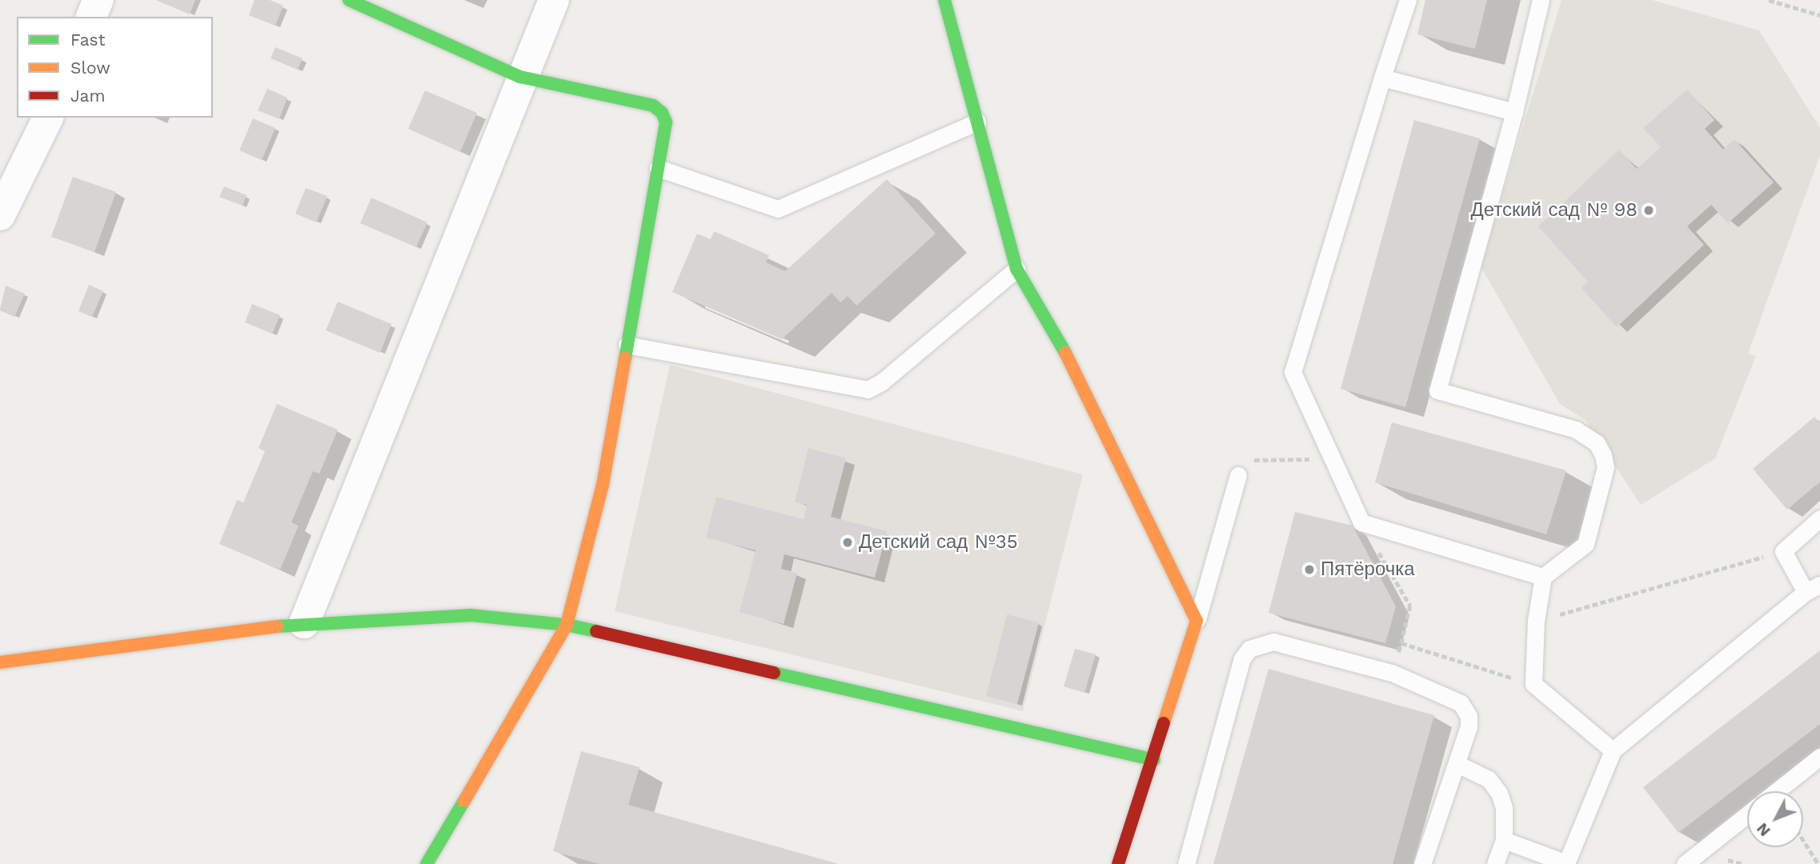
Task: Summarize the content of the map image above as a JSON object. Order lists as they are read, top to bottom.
{
  "places": ["Детский сад № 98", "Детский сад №35", "Пятёрочка"],
  "legend": ["Fast", "Slow", "Jam"],
  "north": "bottom left"
}
